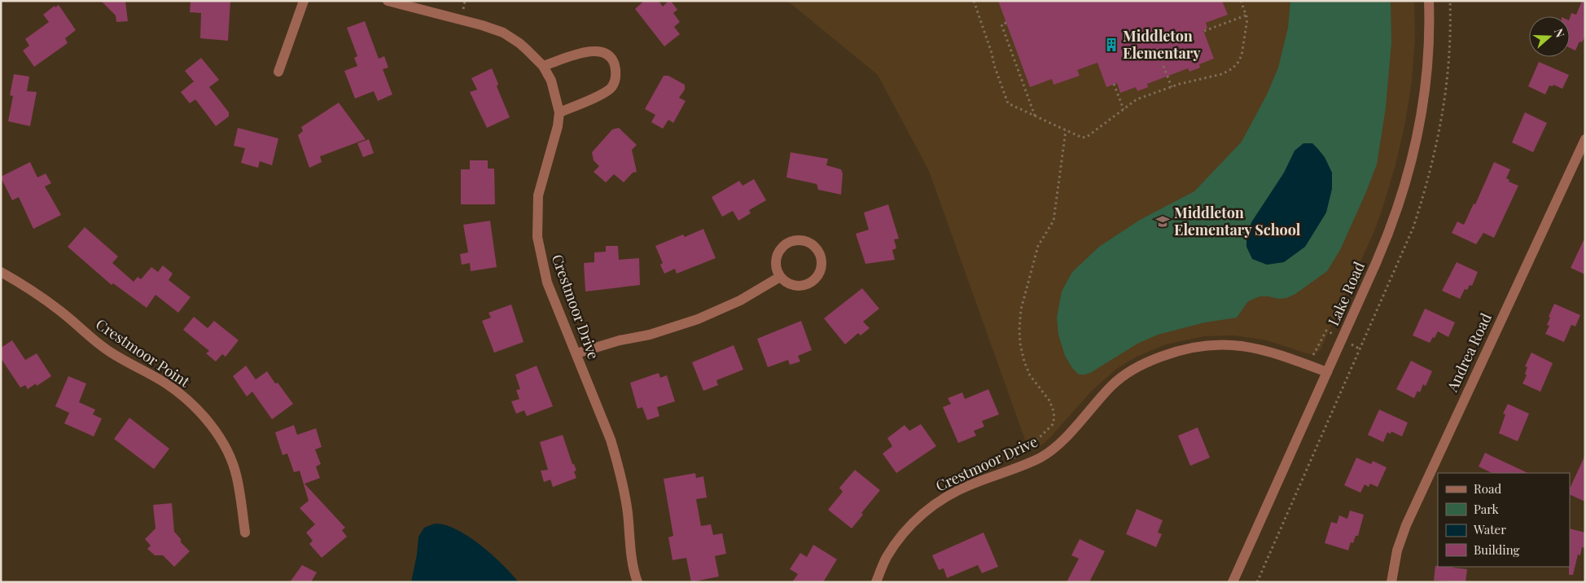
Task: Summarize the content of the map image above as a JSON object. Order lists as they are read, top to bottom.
{
  "streets": {
    "street": [
      "Lake Road",
      "Crestmoor Drive",
      "Andrea Road",
      "Crestmoor Point"
    ]
  },
  "crossings": [
    ["Lake Road", "Crestmoor Drive"]
  ],
  "places": {
    "building": ["Middleton Elementary"],
    "school or university": ["Middleton Elementary School"]
  },
  "legend": [
    "Road",
    "Park",
    "Water",
    "Building"
  ],
  "north": "right"
}
